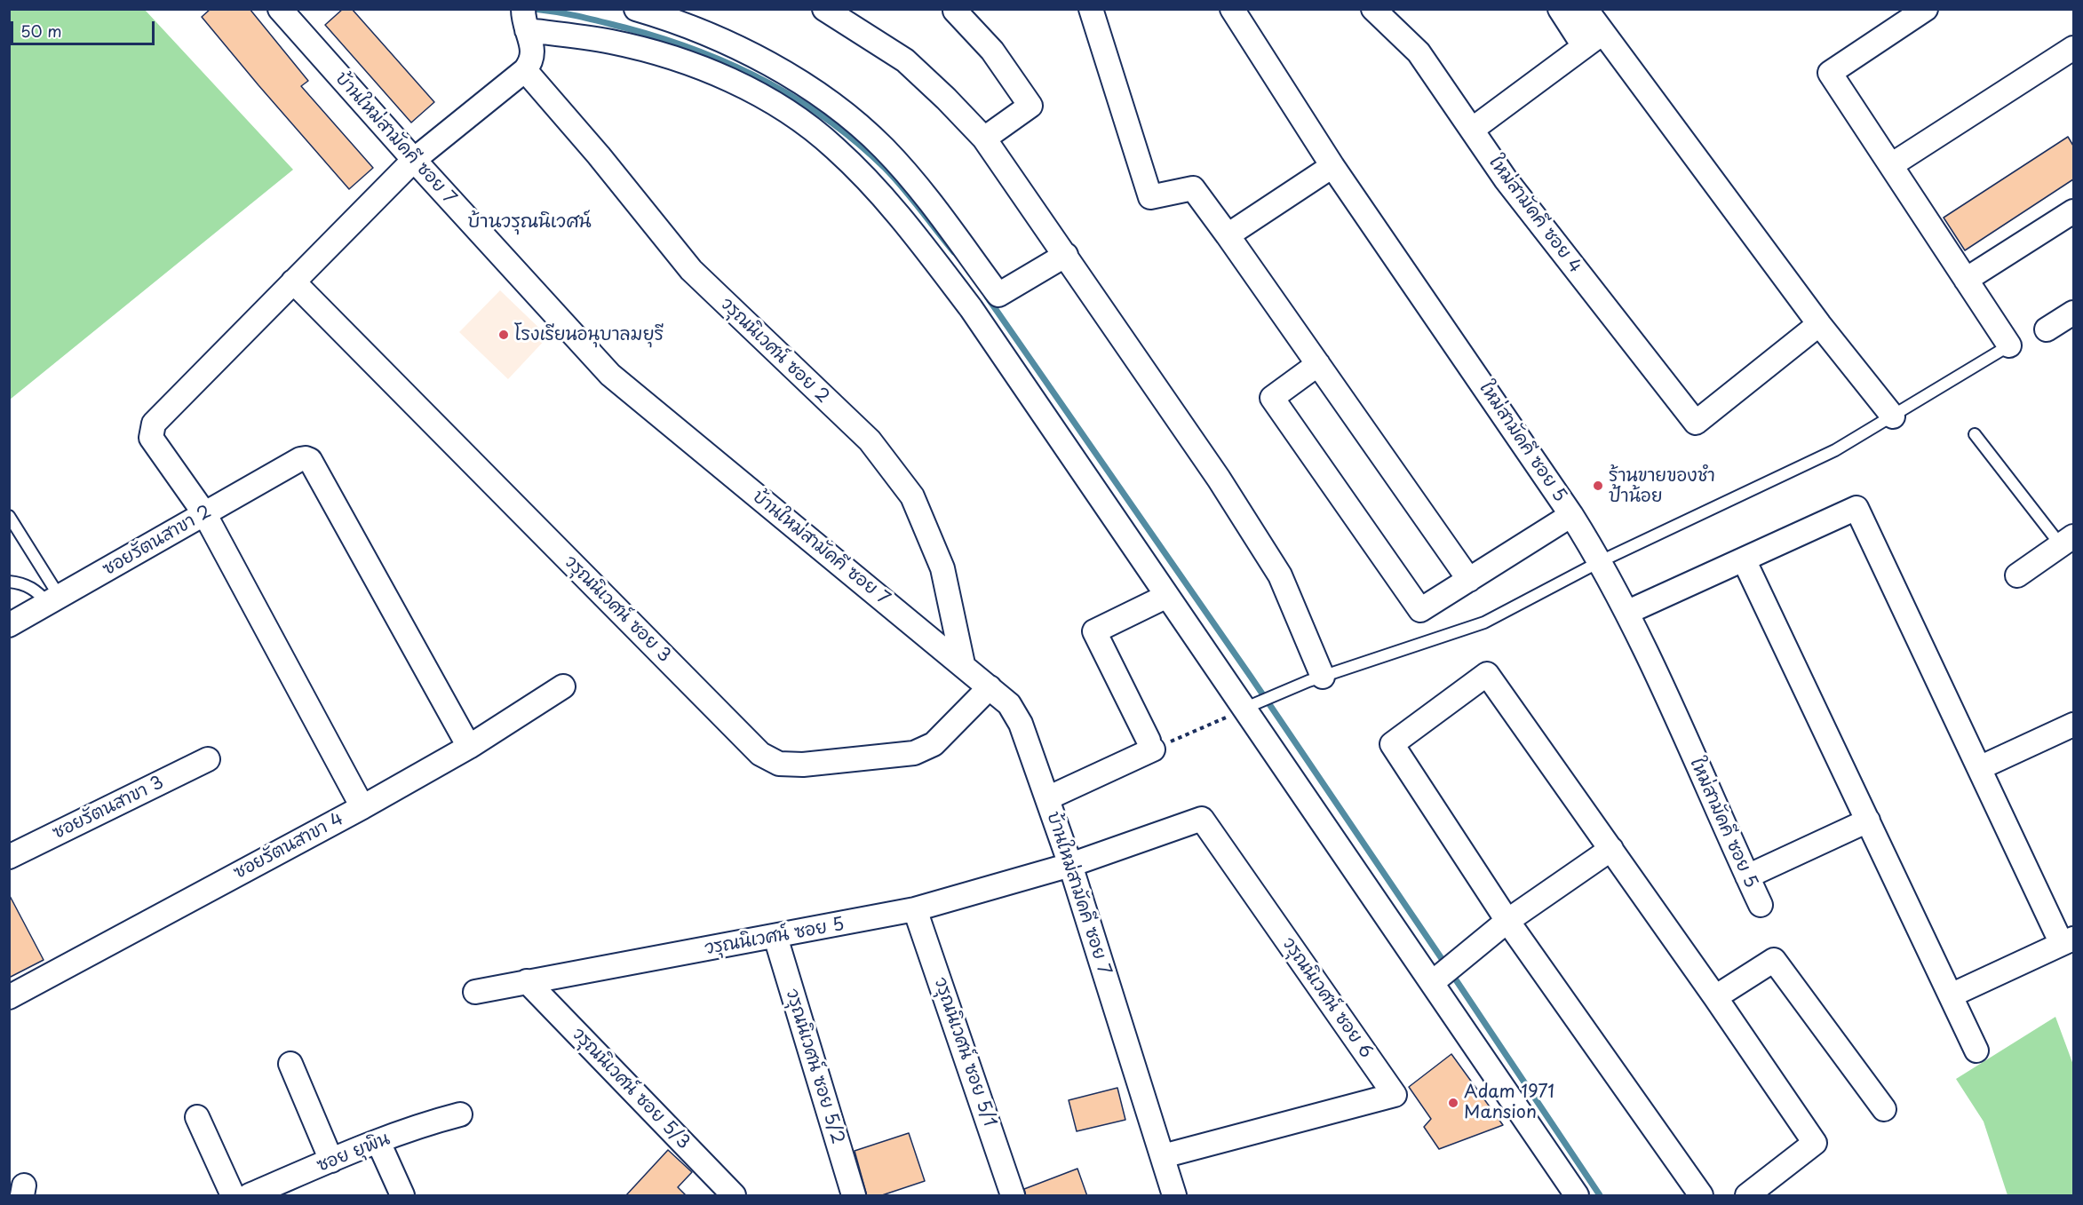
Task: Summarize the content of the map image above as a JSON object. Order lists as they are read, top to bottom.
{
  "streets": {
    "street": [
      "บ้านใหม่สามัคคี ซอย 7",
      "ใหม่สามัคคี ซอย 4",
      "วรุณนิเวศน์ ซอย 2",
      "ใหม่สามัคคี ซอย 5",
      "ซอยรัตนสาขา 2",
      "วรุณนิเวศน์ ซอย 3",
      "ซอยรัตนสาขา 3",
      "ซอยรัตนสาขา 4",
      "วรุณนิเวศน์ ซอย 5",
      "วรุณนิเวศน์ ซอย 6",
      "วรุณนิเวศน์ ซอย 5/1",
      "วรุณนิเวศน์ ซอย 5/2",
      "วรุณนิเวศน์ ซอย 5/3",
      "ซอย ยุพิน"
    ]
  },
  "crossings": [
    ["บ้านใหม่สามัคคี ซอย 7", "วรุณนิเวศน์ ซอย 2"],
    ["บ้านใหม่สามัคคี ซอย 7", "วรุณนิเวศน์ ซอย 3"],
    ["บ้านใหม่สามัคคี ซอย 7", "วรุณนิเวศน์ ซอย 5"],
    ["บ้านใหม่สามัคคี ซอย 7", "วรุณนิเวศน์ ซอย 6"],
    ["ซอยรัตนสาขา 2", "ซอยรัตนสาขา 4"],
    ["วรุณนิเวศน์ ซอย 5", "วรุณนิเวศน์ ซอย 6"],
    ["วรุณนิเวศน์ ซอย 5", "วรุณนิเวศน์ ซอย 5/1"],
    ["วรุณนิเวศน์ ซอย 5", "วรุณนิเวศน์ ซอย 5/2"],
    ["วรุณนิเวศน์ ซอย 5", "วรุณนิเวศน์ ซอย 5/3"]
  ],
  "districts": ["บ้านวรุณนิเวศน์"],
  "places": ["โรงเรียนอนุบาลมยุรี", "ร้านขายของชำ ป้าน้อย", "Adam 1971 Mansion"],
  "scale_bar": "50 m"
}
